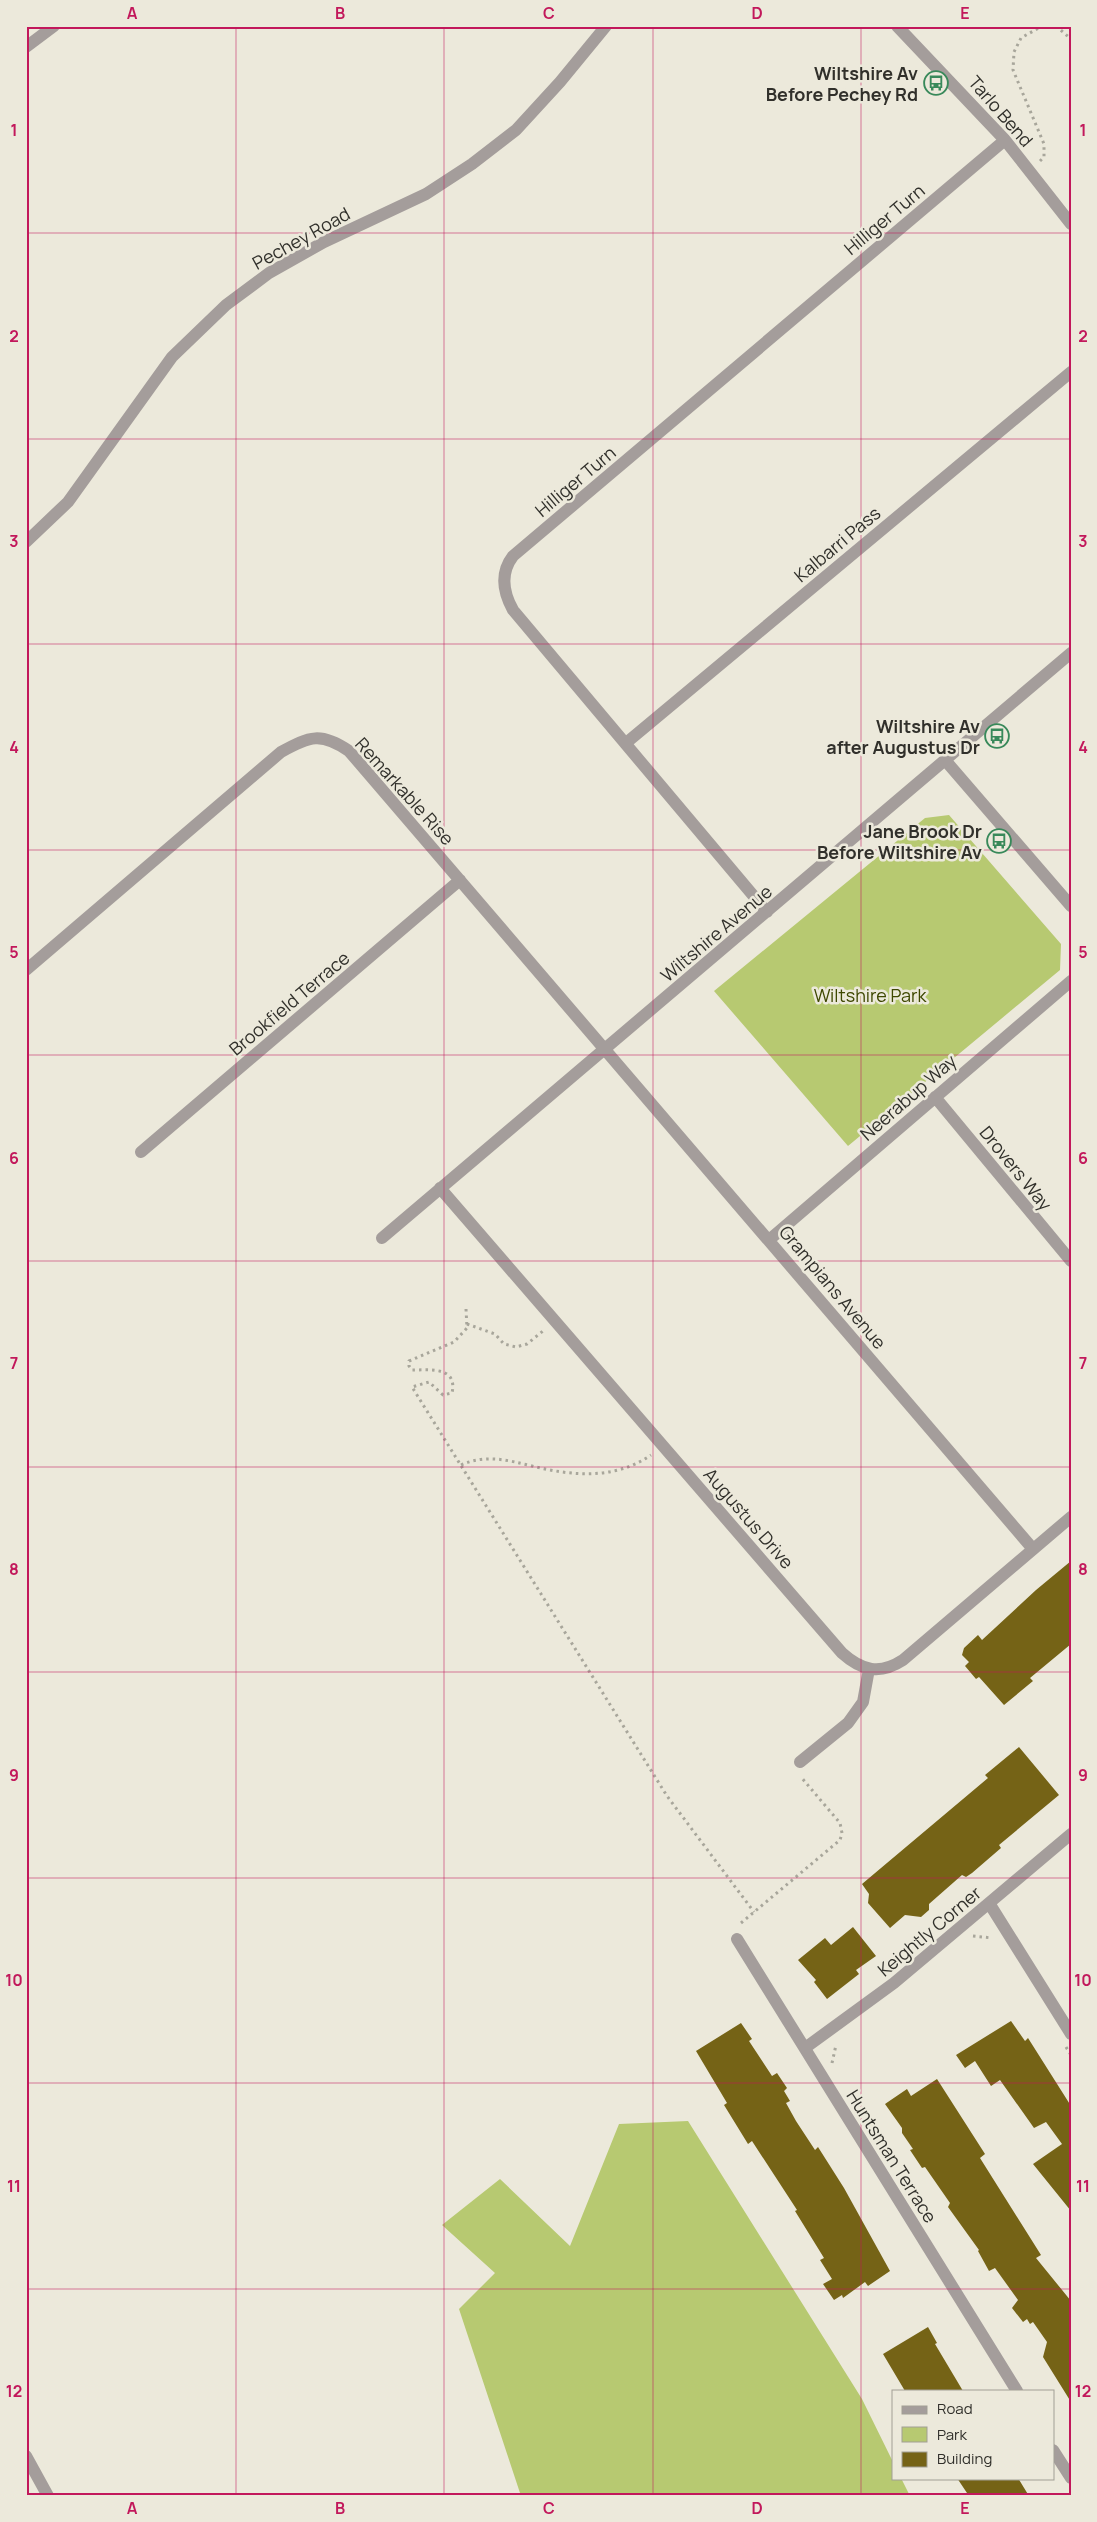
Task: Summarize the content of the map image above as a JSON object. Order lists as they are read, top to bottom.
{
  "streets": {
    "street": [
      "Tarlo Bend",
      "Hilliger Turn",
      "Pechey Road",
      "Kalbarri Pass",
      "Remarkable Rise",
      "Wiltshire Avenue",
      "Brookfield Terrace",
      "Neerabup Way",
      "Drovers Way",
      "Grampians Avenue",
      "Augustus Drive",
      "Keightly Corner",
      "Huntsman Terrace"
    ]
  },
  "crossings": [
    ["Tarlo Bend", "Hilliger Turn"],
    ["Hilliger Turn", "Kalbarri Pass"],
    ["Hilliger Turn", "Wiltshire Avenue"],
    ["Remarkable Rise", "Wiltshire Avenue"],
    ["Remarkable Rise", "Brookfield Terrace"],
    ["Remarkable Rise", "Grampians Avenue"],
    ["Wiltshire Avenue", "Grampians Avenue"],
    ["Wiltshire Avenue", "Augustus Drive"],
    ["Neerabup Way", "Drovers Way"],
    ["Neerabup Way", "Grampians Avenue"],
    ["Keightly Corner", "Huntsman Terrace"]
  ],
  "parks": ["Wiltshire Park"],
  "places": {
    "bus stop": ["Wiltshire Av Before Pechey Rd", "Wiltshire Av after Augustus Dr", "Jane Brook Dr Before Wiltshire Av"]
  },
  "legend": ["Road", "Park", "Building"],
  "grid": {
    "columns": [
      "A",
      "B",
      "C",
      "D",
      "E"
    ],
    "rows": [
      "1",
      "2",
      "3",
      "4",
      "5",
      "6",
      "7",
      "8",
      "9",
      "10",
      "11",
      "12"
    ]
  }
}
